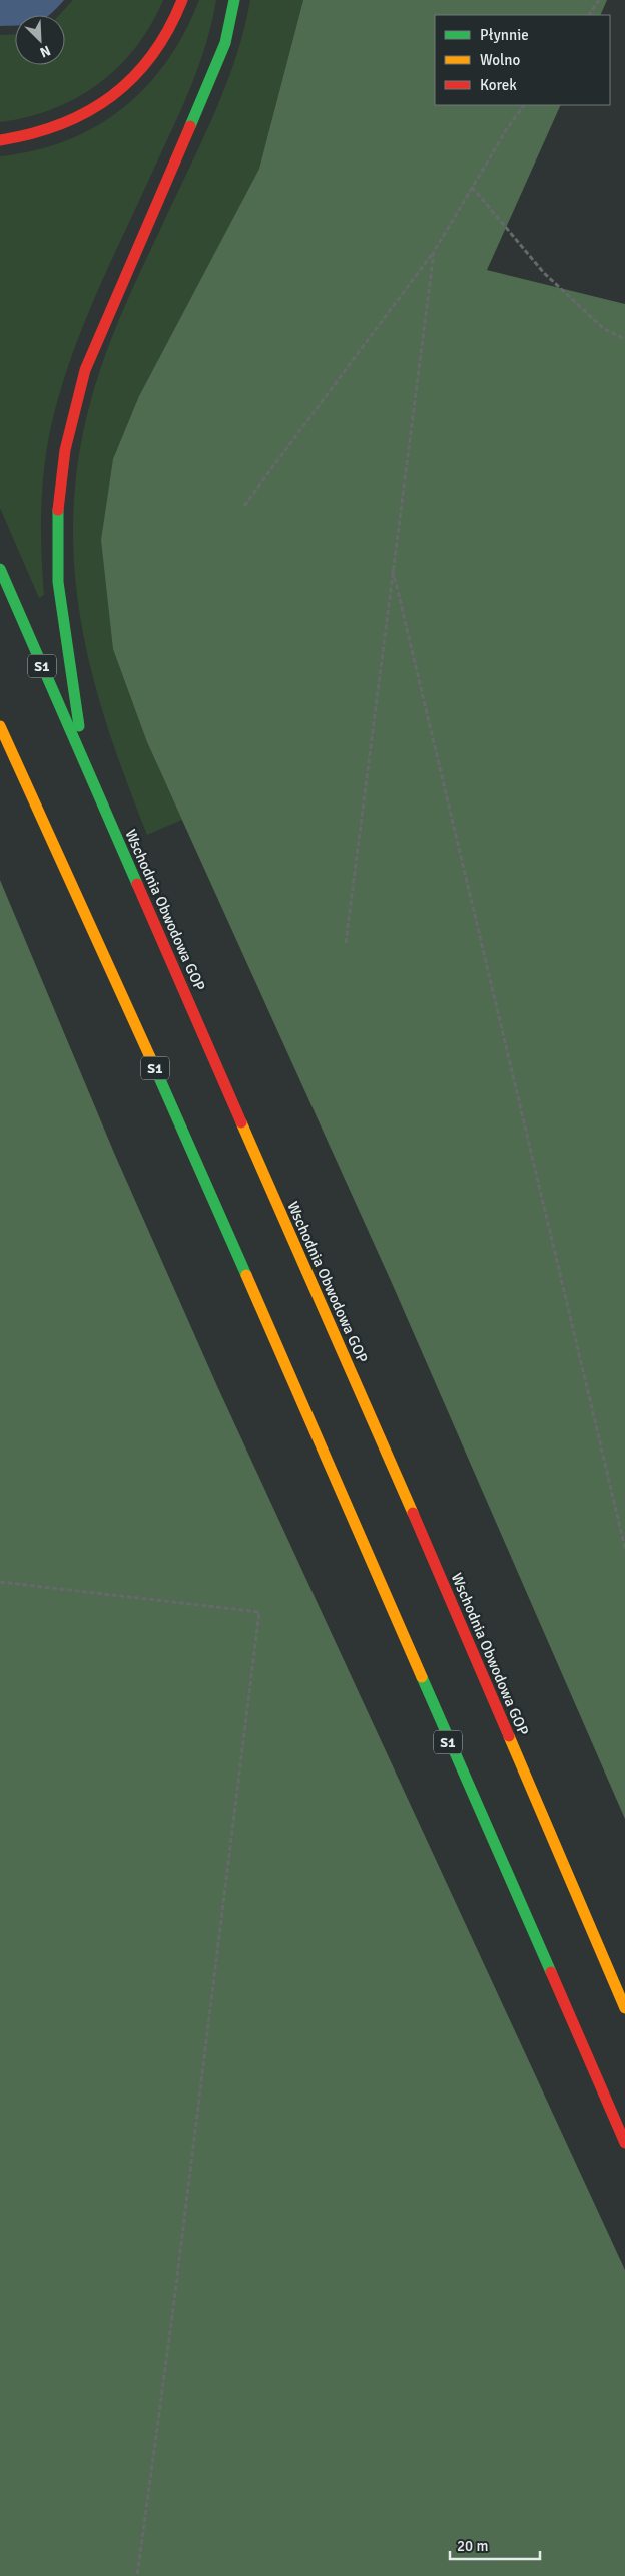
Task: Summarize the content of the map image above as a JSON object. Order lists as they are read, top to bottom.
{
  "streets": {
    "highway": ["S1", "Wschodnia Obwodowa GOP"]
  },
  "legend": ["Płynnie", "Wolno", "Korek"],
  "scale_bar": "20 m",
  "north": "bottom right"
}
